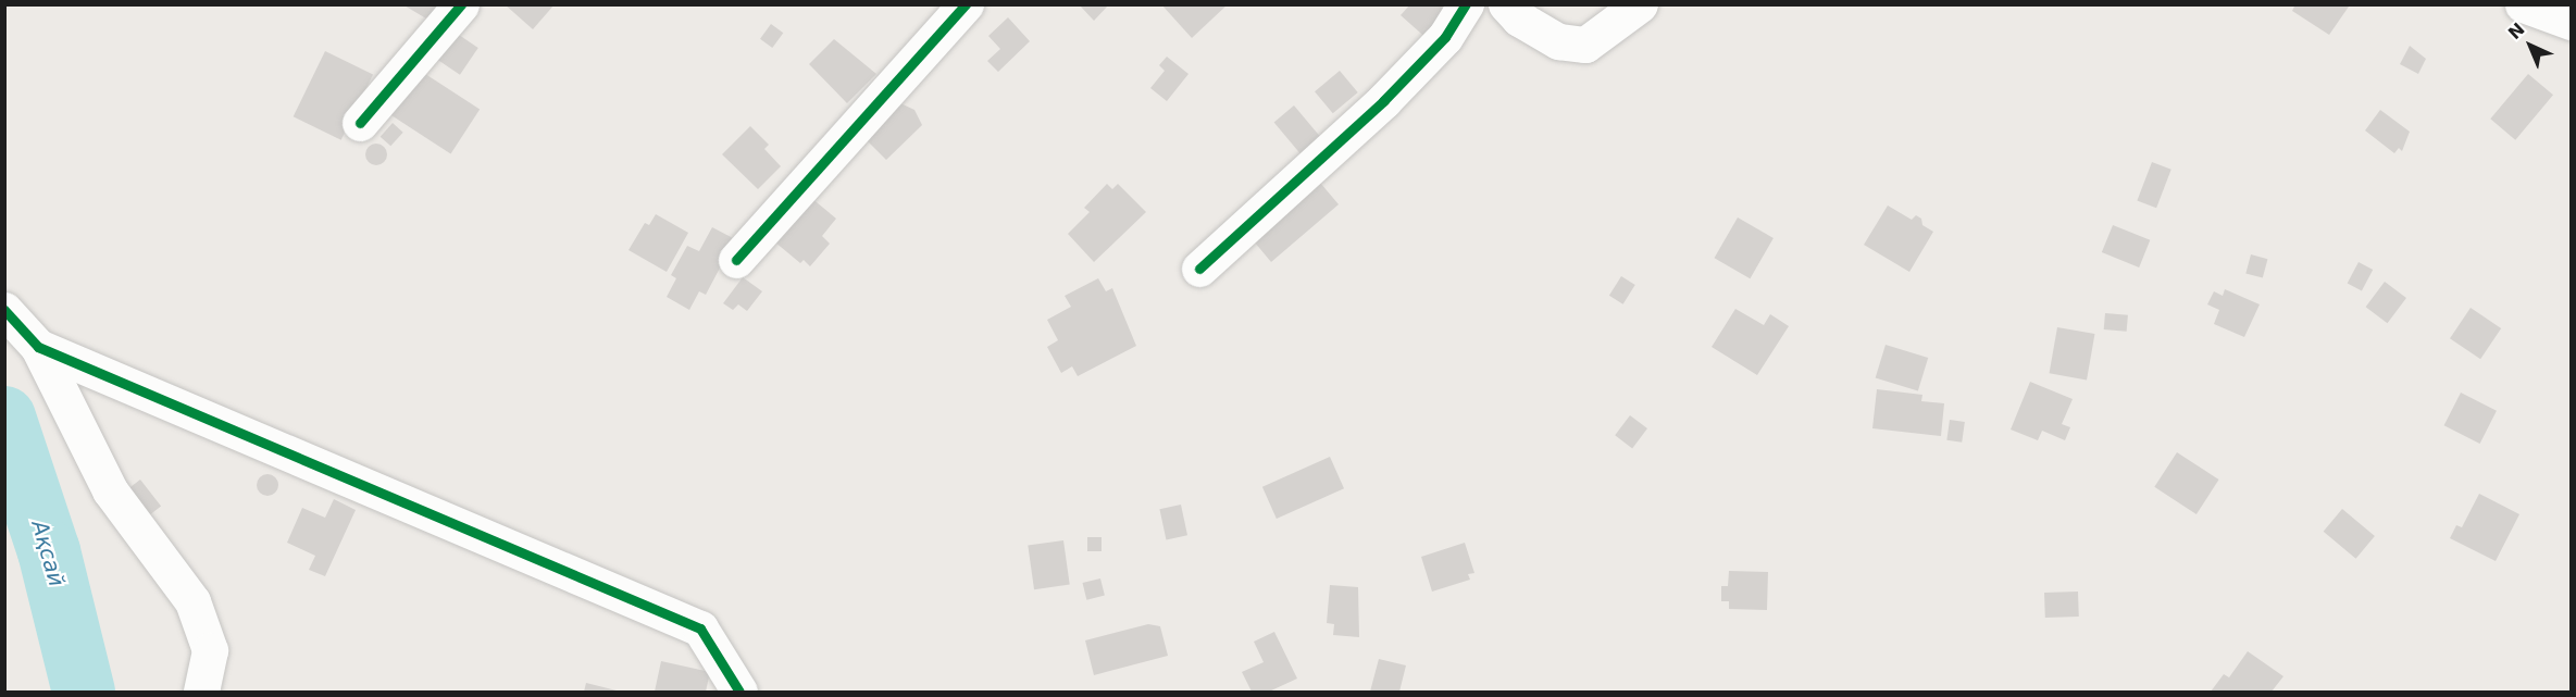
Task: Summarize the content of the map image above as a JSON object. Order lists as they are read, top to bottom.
{
  "water": ["Ақсай"],
  "north": "top left"
}
